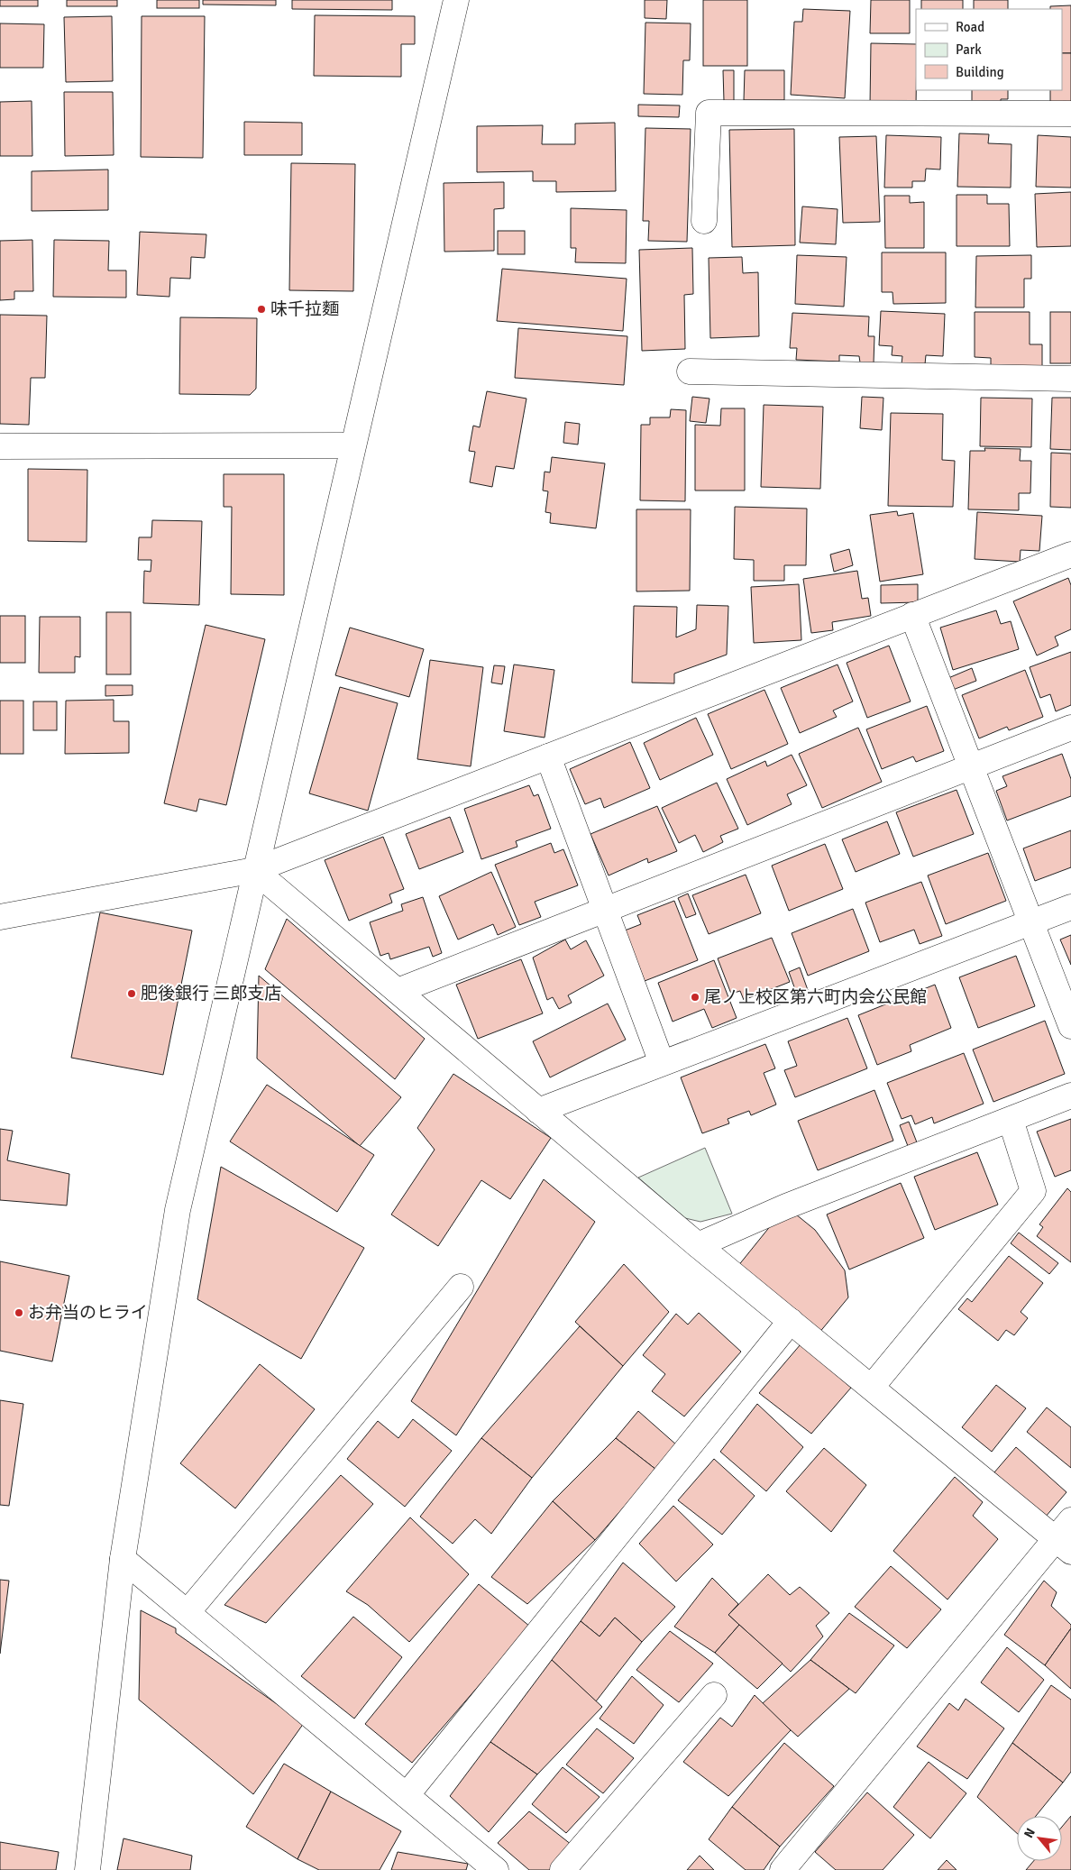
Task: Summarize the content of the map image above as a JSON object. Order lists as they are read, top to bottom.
{
  "places": [
    "味千拉麵",
    "肥後銀行 三郎支店",
    "尾ノ上校区第六町内会公民館",
    "お弁当のヒライ"
  ],
  "legend": ["Road", "Park", "Building"],
  "north": "top left"
}
